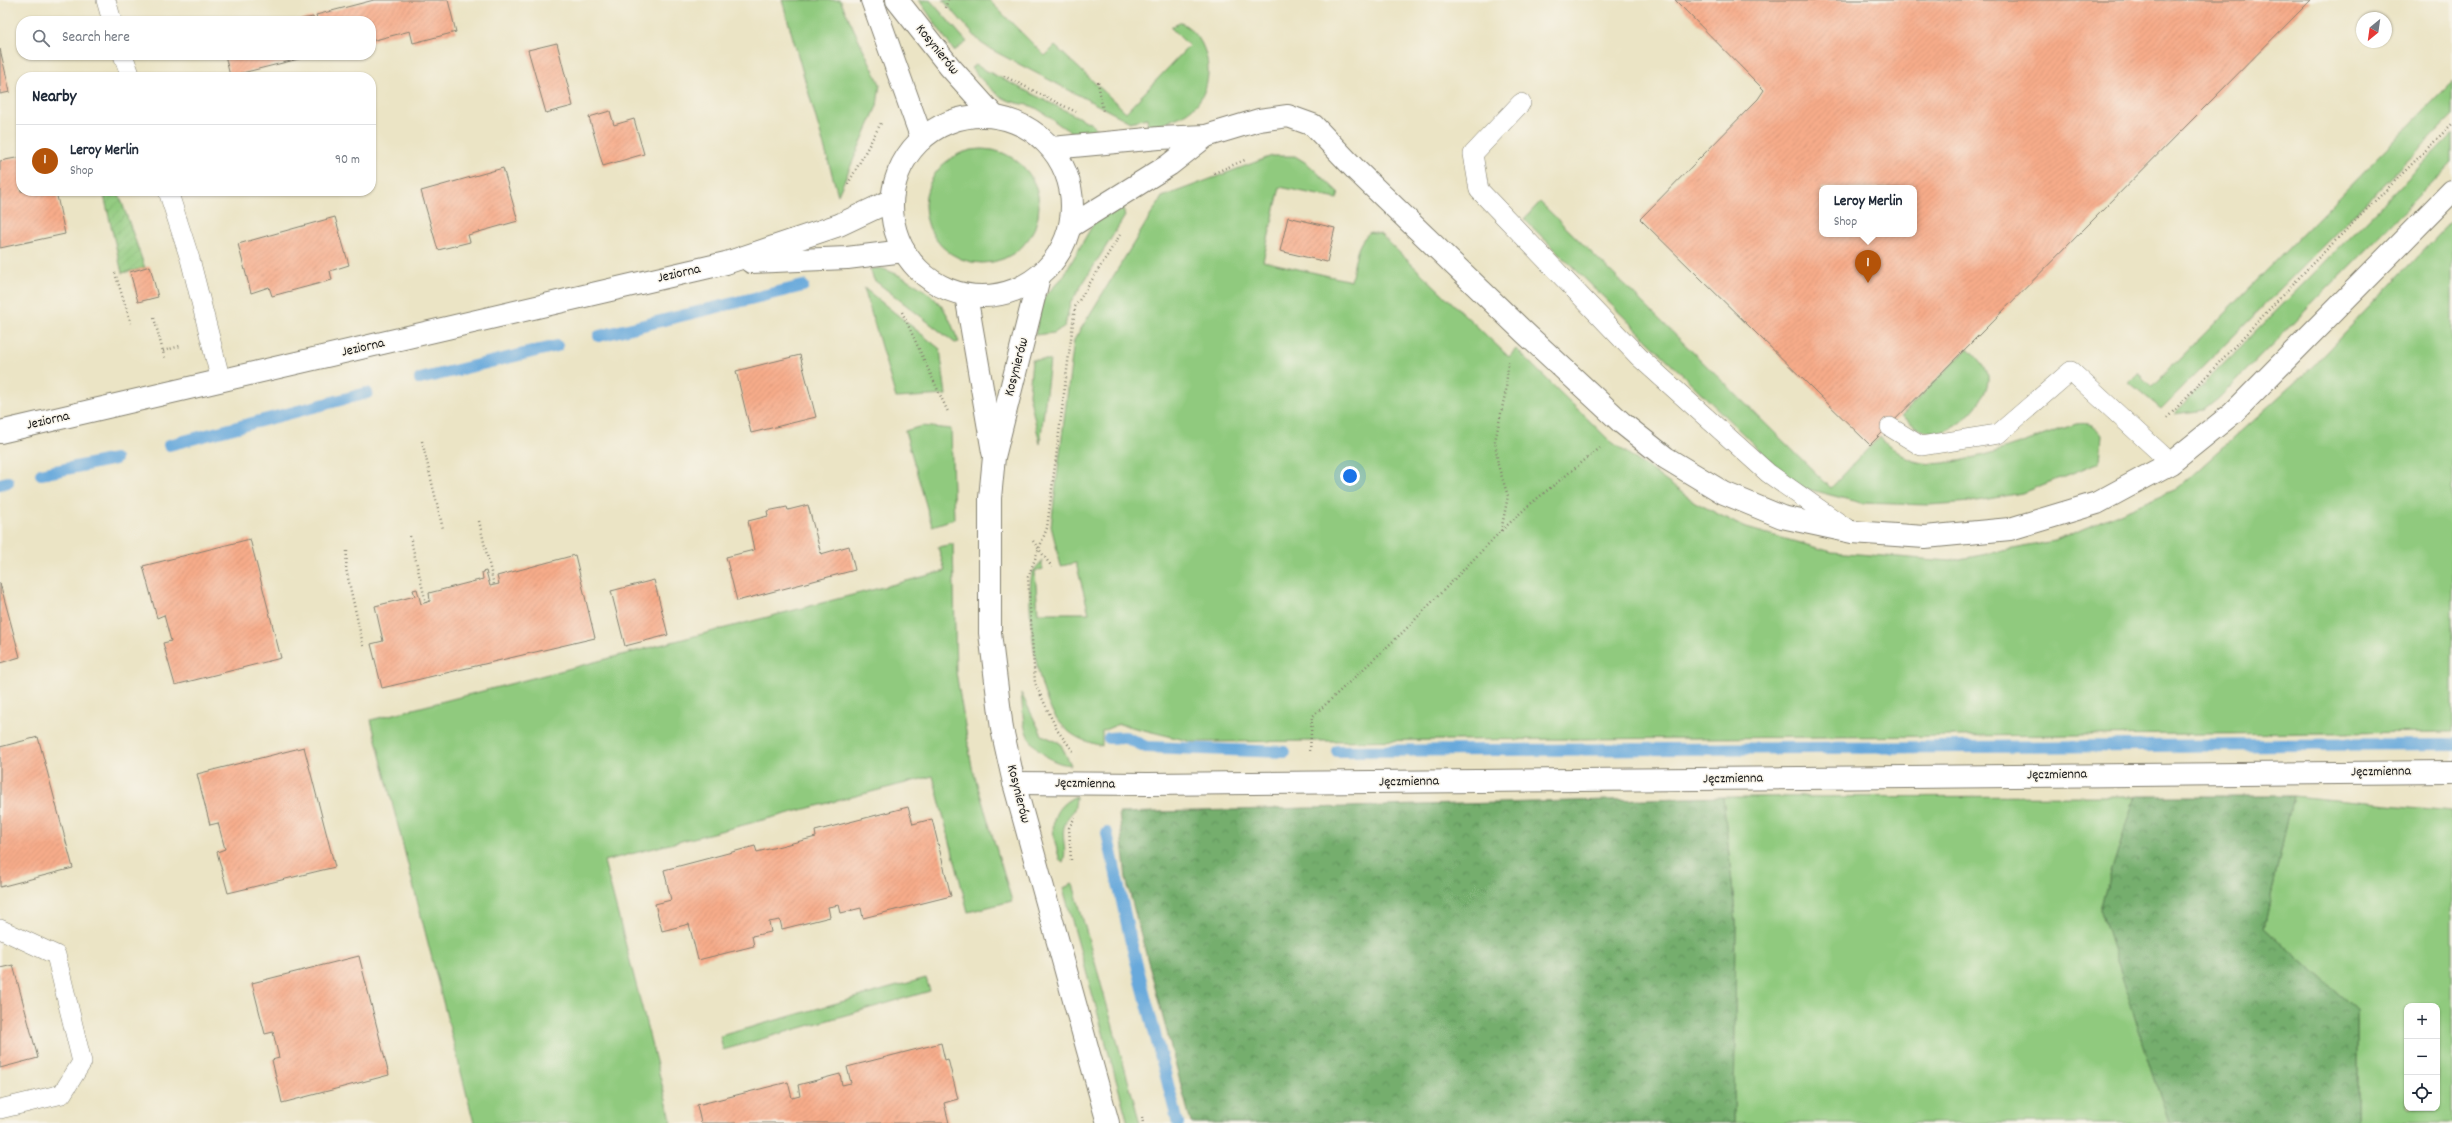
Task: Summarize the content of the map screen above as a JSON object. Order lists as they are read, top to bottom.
{
  "streets": {
    "street": ["Kosynierów", "Jeziorna", "Jęczmienna"]
  },
  "crossings": [
    ["Kosynierów", "Jęczmienna"]
  ],
  "north": "bottom left",
  "page": {
    "search": "Search here",
    "heading": "Nearby",
    "list": [
      {
        "mark": "1",
        "name": "Leroy Merlin",
        "note": "Shop",
        "value": "90 m"
      }
    ],
    "popup": ["Leroy Merlin", "Shop"],
    "pins": "1",
    "map_buttons": ["+", "−"]
  }
}
